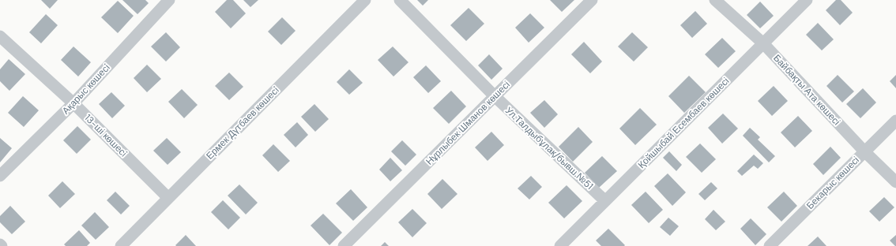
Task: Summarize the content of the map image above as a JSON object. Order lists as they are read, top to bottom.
{
  "streets": {
    "street": [
      "Ақарыс көшесi",
      "Байбақты Ата көшесі",
      "Ермек Дүтбаев көшесi",
      "Нұрлыбек Шманов көшесі",
      "Қойшыбай Есембаев көшесі",
      "13-ші көшесi",
      "Ул.Талдыбұлақ/бывш.№51",
      "Бекарыс көшесі"
    ]
  },
  "crossings": [
    ["Ақарыс көшесi", "13-ші көшесi"],
    ["Байбақты Ата көшесі", "Қойшыбай Есембаев көшесі"],
    ["Байбақты Ата көшесі", "Бекарыс көшесі"],
    ["Ермек Дүтбаев көшесi", "13-ші көшесi"],
    ["Нұрлыбек Шманов көшесі", "Ул.Талдыбұлақ/бывш.№51"],
    ["Қойшыбай Есембаев көшесі", "Ул.Талдыбұлақ/бывш.№51"]
  ]
}
